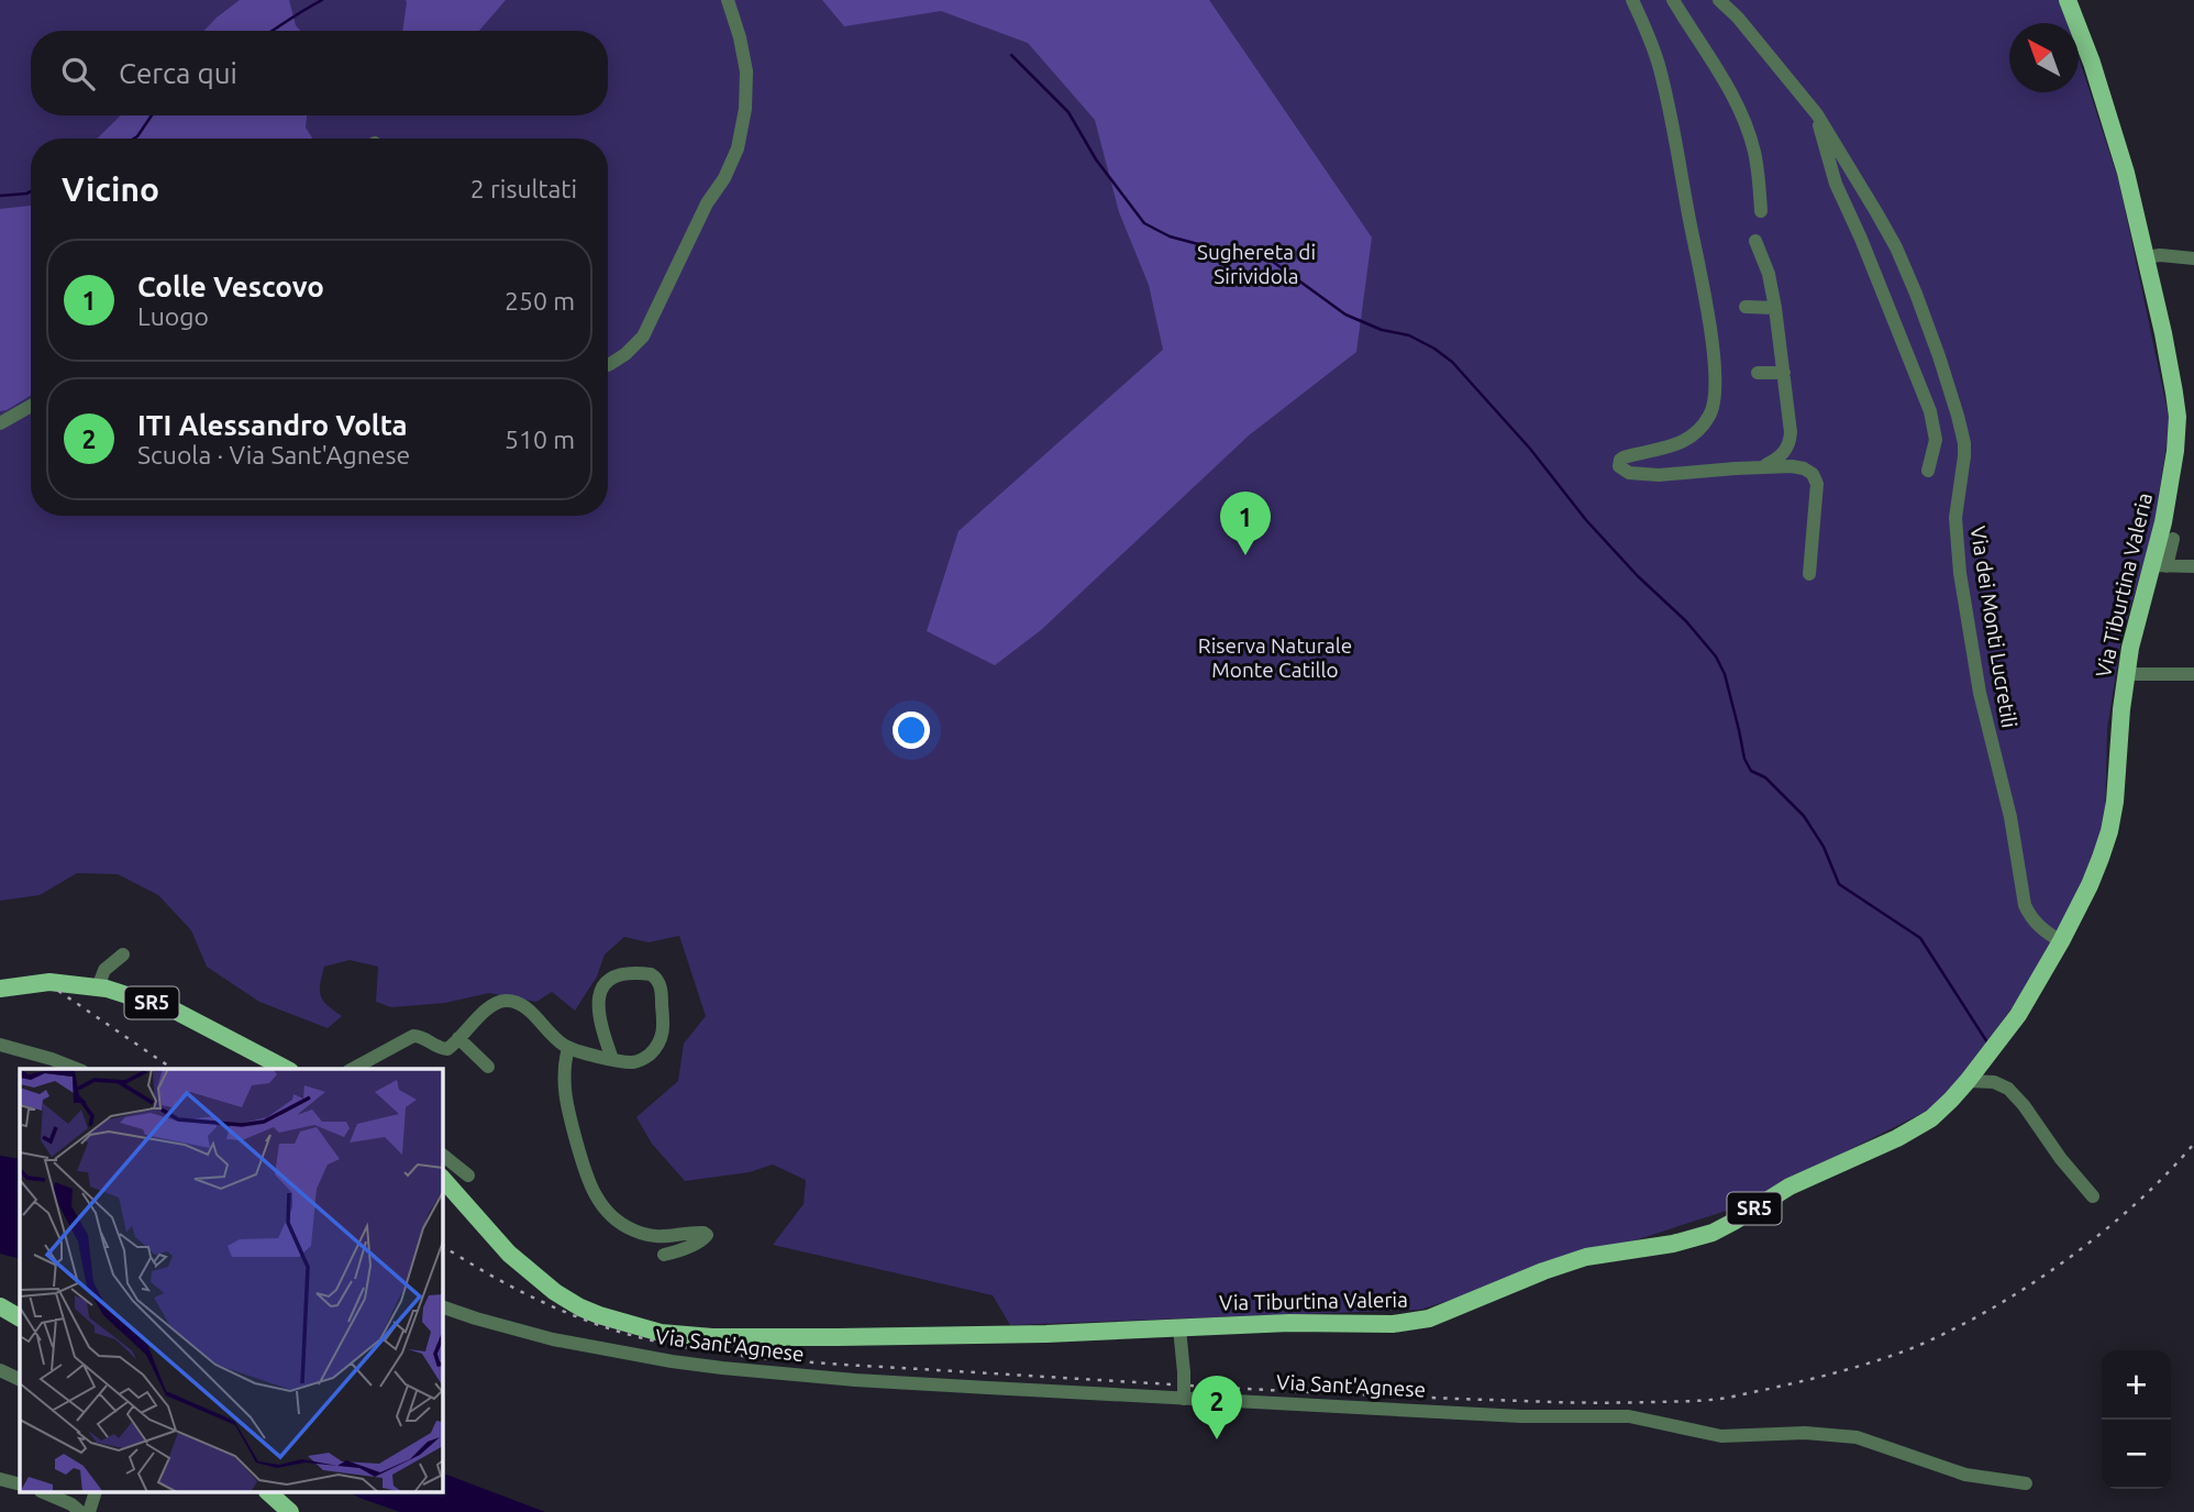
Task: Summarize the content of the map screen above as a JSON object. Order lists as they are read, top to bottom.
{
  "streets": {
    "main road": ["Via Tiburtina Valeria", "SR5"],
    "street": ["Via dei Monti Lucretili", "Via Sant'Agnese"]
  },
  "crossings": [
    ["Via Tiburtina Valeria", "Via dei Monti Lucretili"]
  ],
  "parks": ["Sughereta di Sirividola", "Riserva Naturale Monte Catillo"],
  "north": "top left",
  "page": {
    "search": "Cerca qui",
    "heading": ["Vicino", "2 risultati"],
    "list": [
      {
        "mark": "1",
        "name": "Colle Vescovo",
        "note": "Luogo",
        "value": "250 m"
      },
      {
        "mark": "2",
        "name": "ITI Alessandro Volta",
        "note": "Scuola · Via Sant'Agnese",
        "value": "510 m"
      }
    ],
    "pins": ["1", "2"],
    "map_buttons": ["+", "−"]
  }
}
